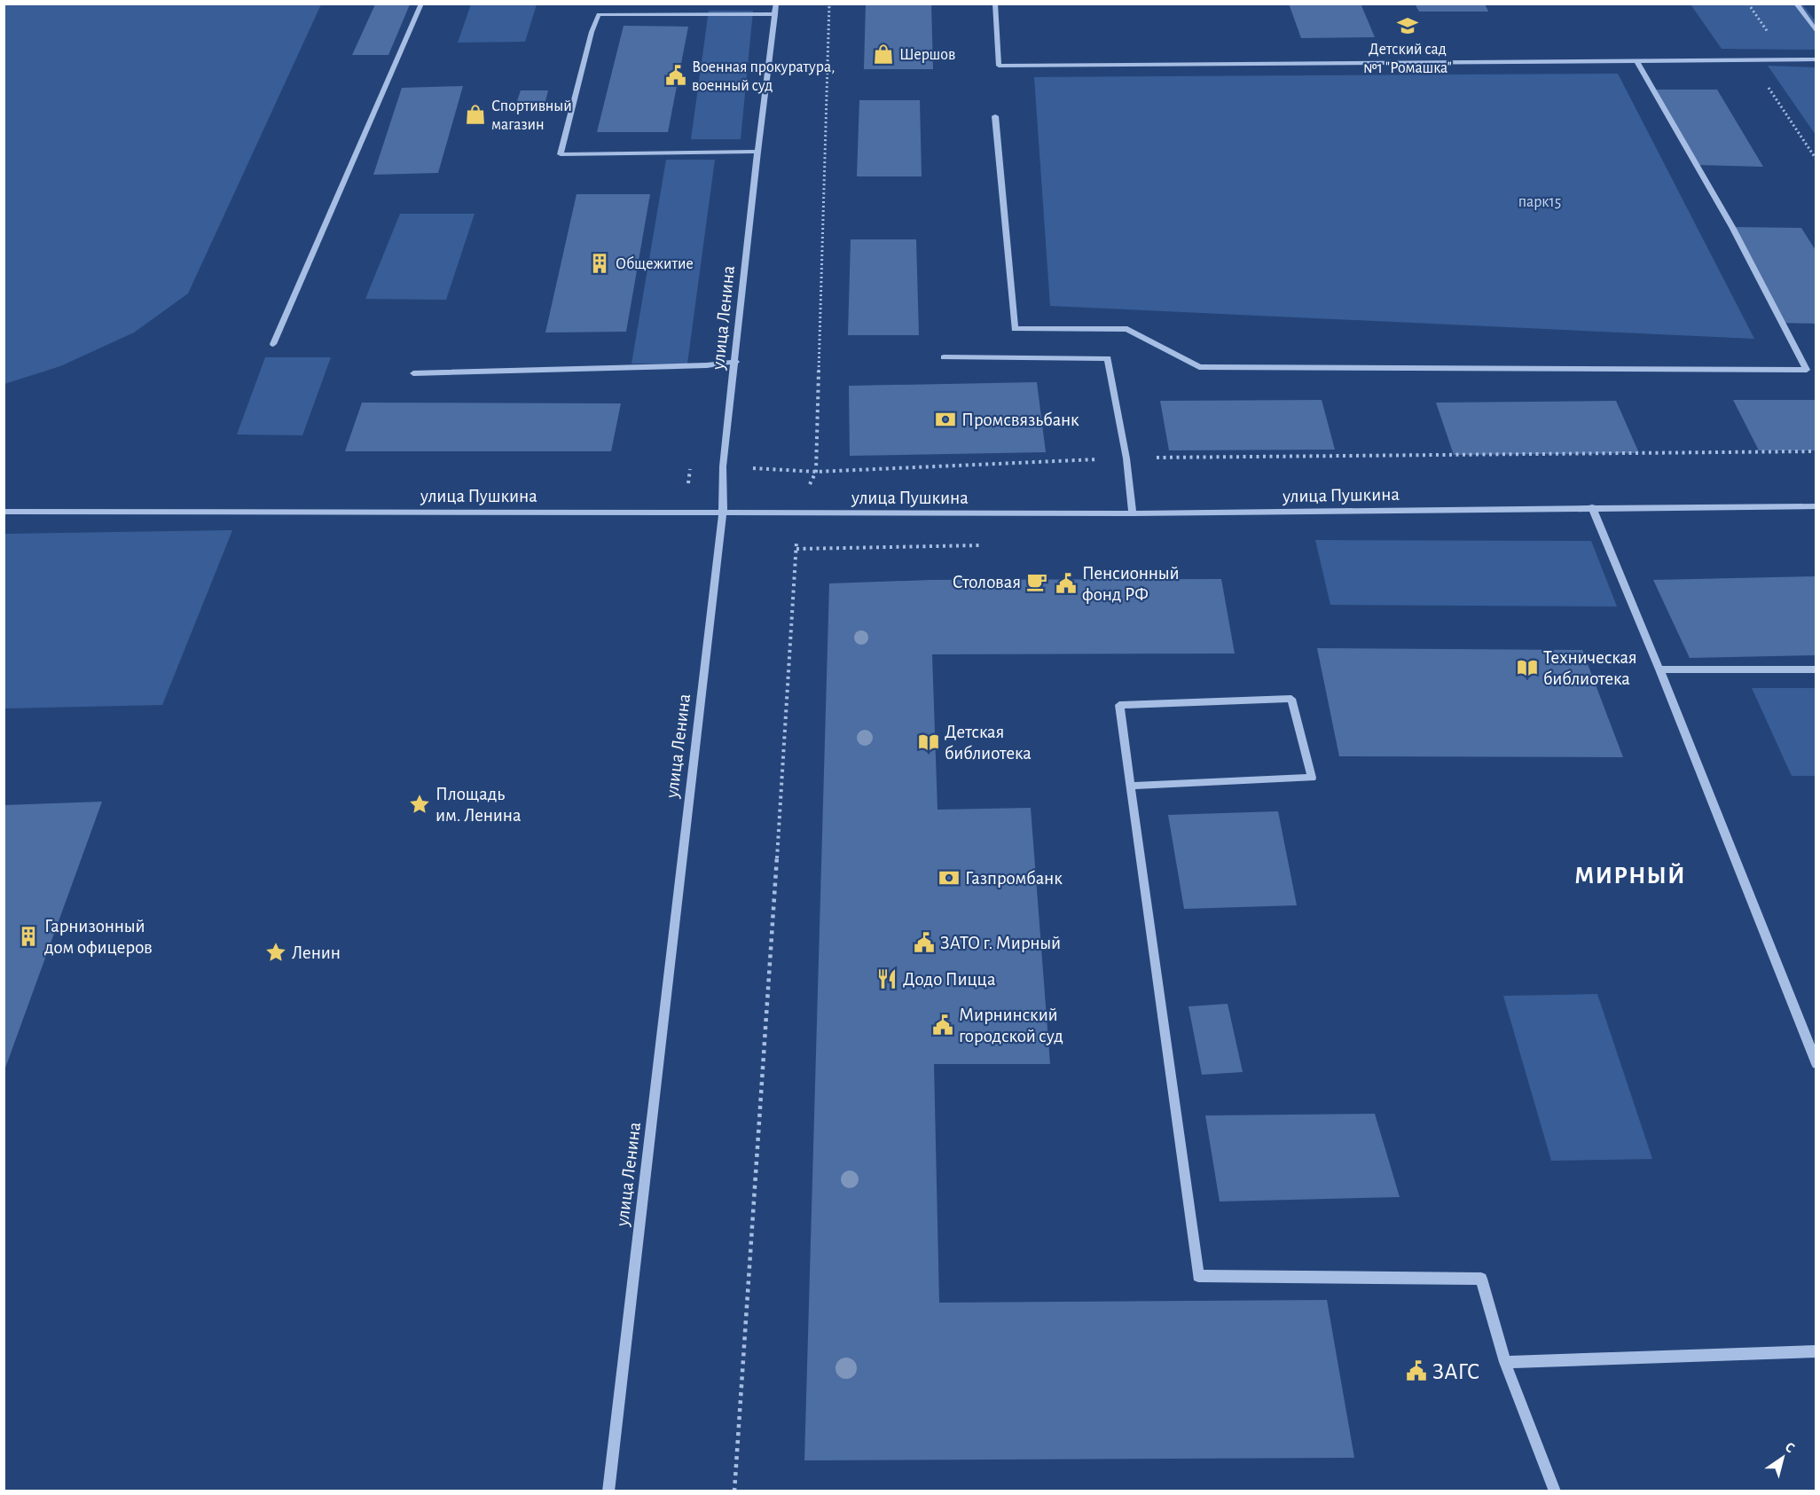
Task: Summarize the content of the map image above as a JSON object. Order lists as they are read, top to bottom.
{
  "streets": {
    "street": ["улица Ленина", "улица Пушкина"]
  },
  "crossings": [
    ["улица Ленина", "улица Пушкина"]
  ],
  "districts": ["МИРНЫЙ"],
  "parks": ["парк15"],
  "places": {
    "school or university": ["Детский сад №1 \"Ромашка\""],
    "shop": ["Шершов", "Спортивный магазин"],
    "public building": [
      "Военная прокуратура, военный суд",
      "Пенсионный фонд РФ",
      "ЗАТО г. Мирный",
      "Мирнинский городской суд",
      "ЗАГС"
    ],
    "building": ["Общежитие", "Гарнизонный дом офицеров"],
    "bank": ["Промсвязьбанк", "Газпромбанк"],
    "cafe": ["Столовая"],
    "library": ["Техническая библиотека", "Детская библиотека"],
    "place": ["Площадь им. Ленина", "Ленин"],
    "restaurant": ["Додо Пицца"]
  },
  "north": "top right"
}
